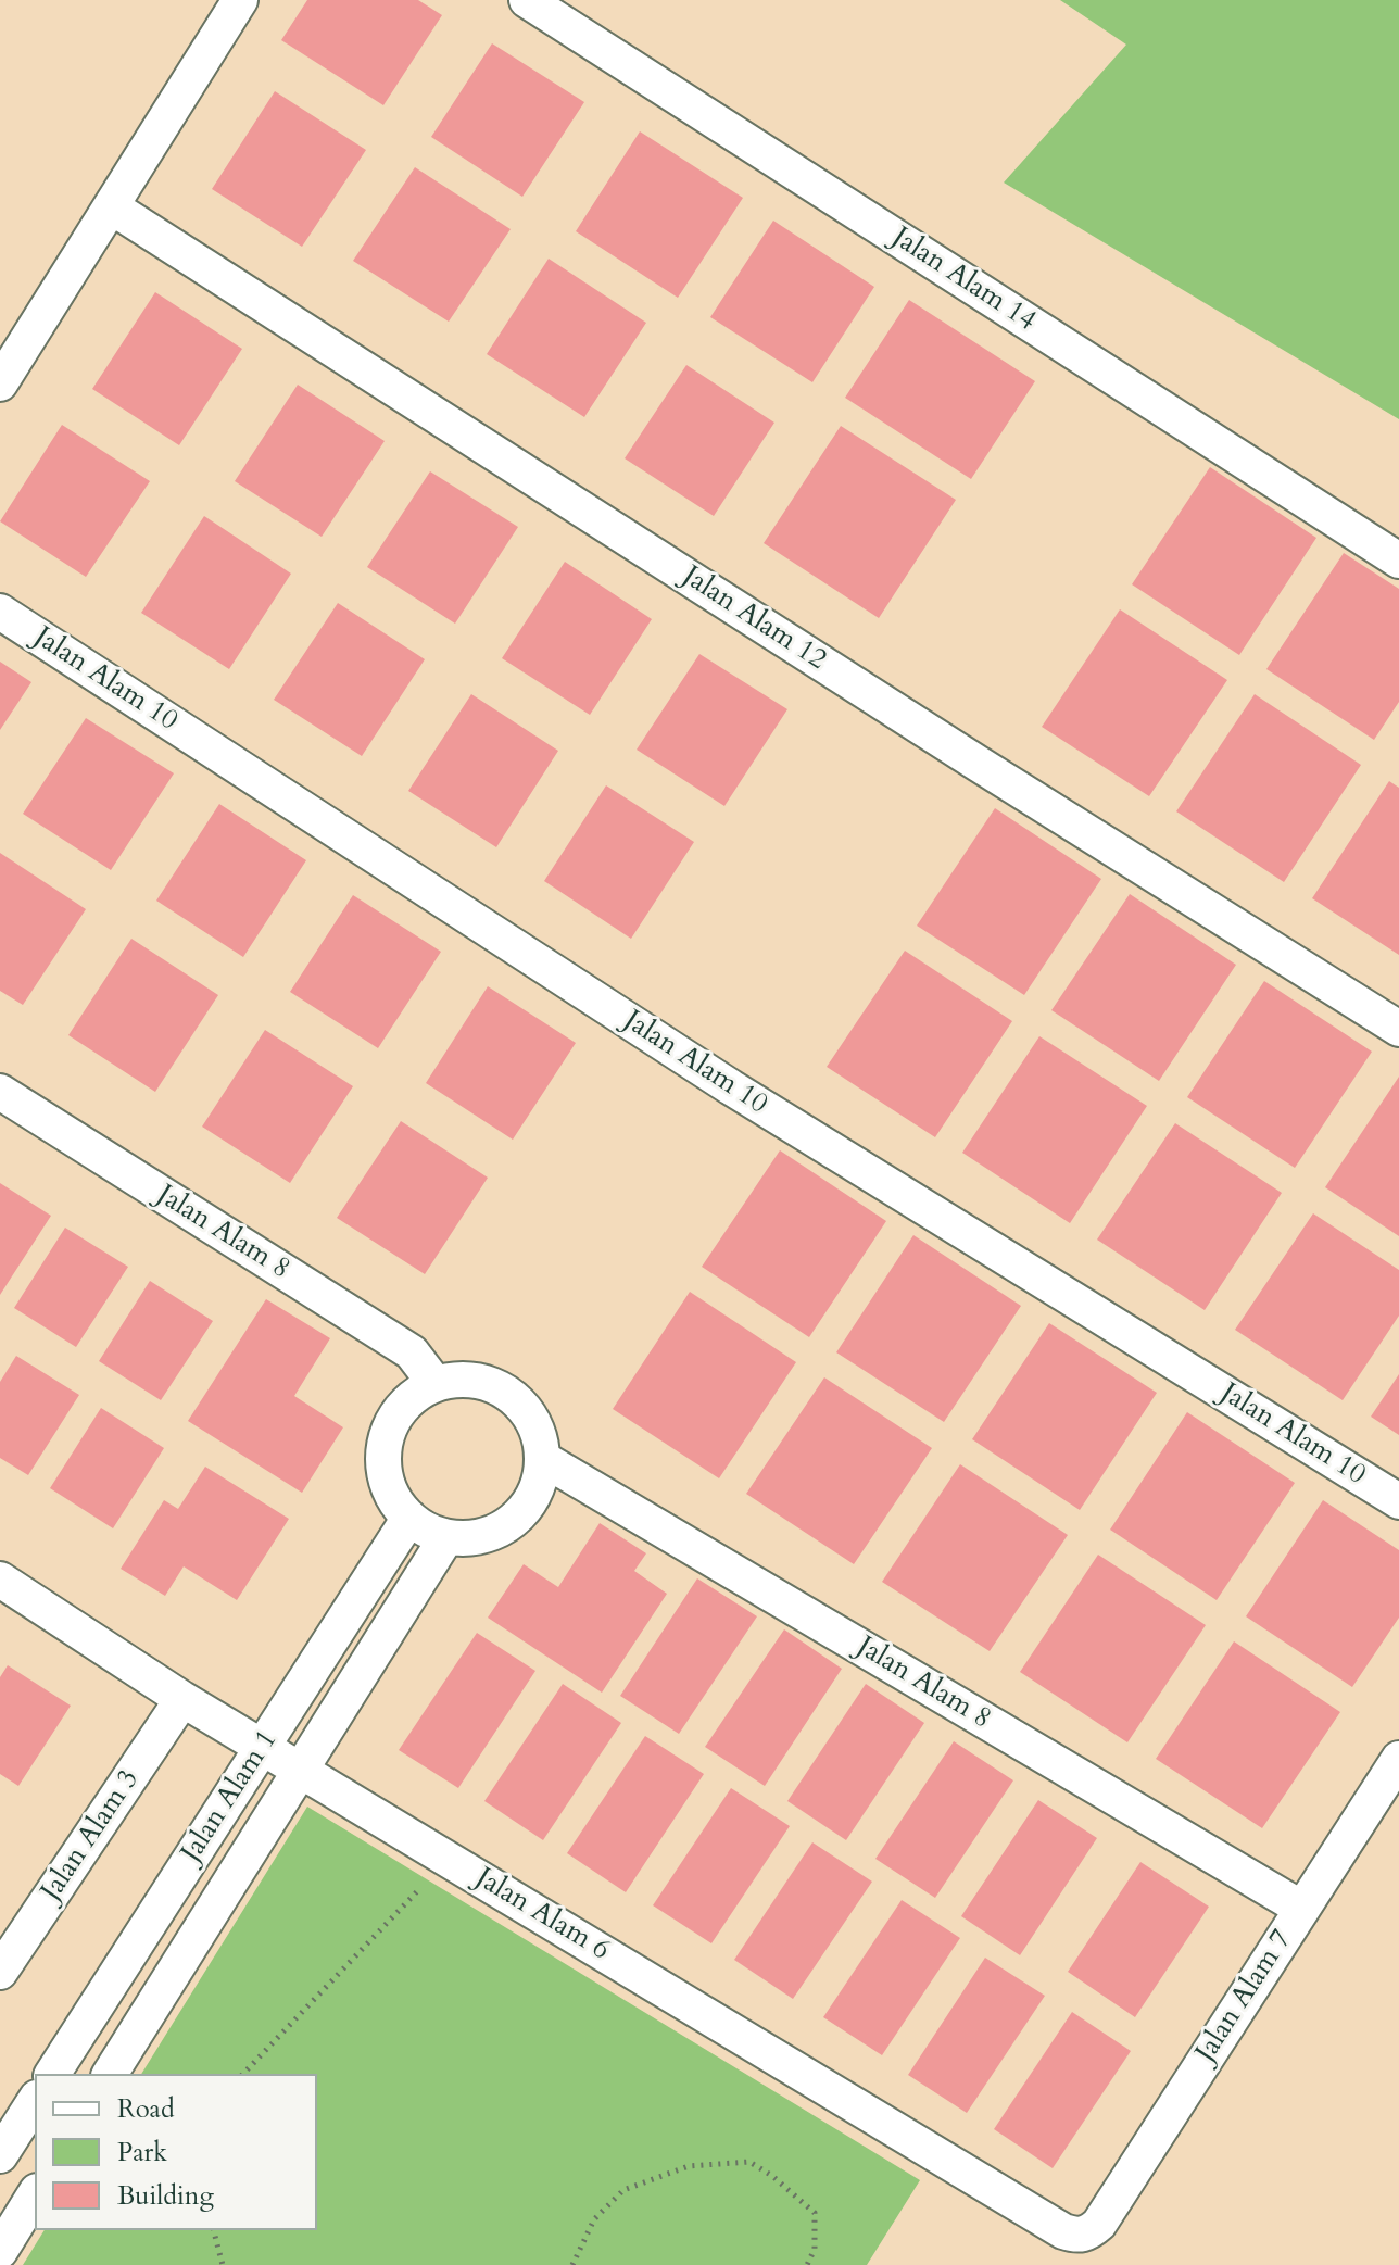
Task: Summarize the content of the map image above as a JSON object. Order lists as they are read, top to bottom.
{
  "streets": {
    "street": [
      "Jalan Alam 14",
      "Jalan Alam 12",
      "Jalan Alam 10",
      "Jalan Alam 8",
      "Jalan Alam 1",
      "Jalan Alam 3",
      "Jalan Alam 6",
      "Jalan Alam 7"
    ]
  },
  "crossings": [
    ["Jalan Alam 8", "Jalan Alam 1"],
    ["Jalan Alam 8", "Jalan Alam 7"],
    ["Jalan Alam 1", "Jalan Alam 6"],
    ["Jalan Alam 3", "Jalan Alam 6"],
    ["Jalan Alam 6", "Jalan Alam 7"]
  ],
  "legend": ["Road", "Park", "Building"]
}
